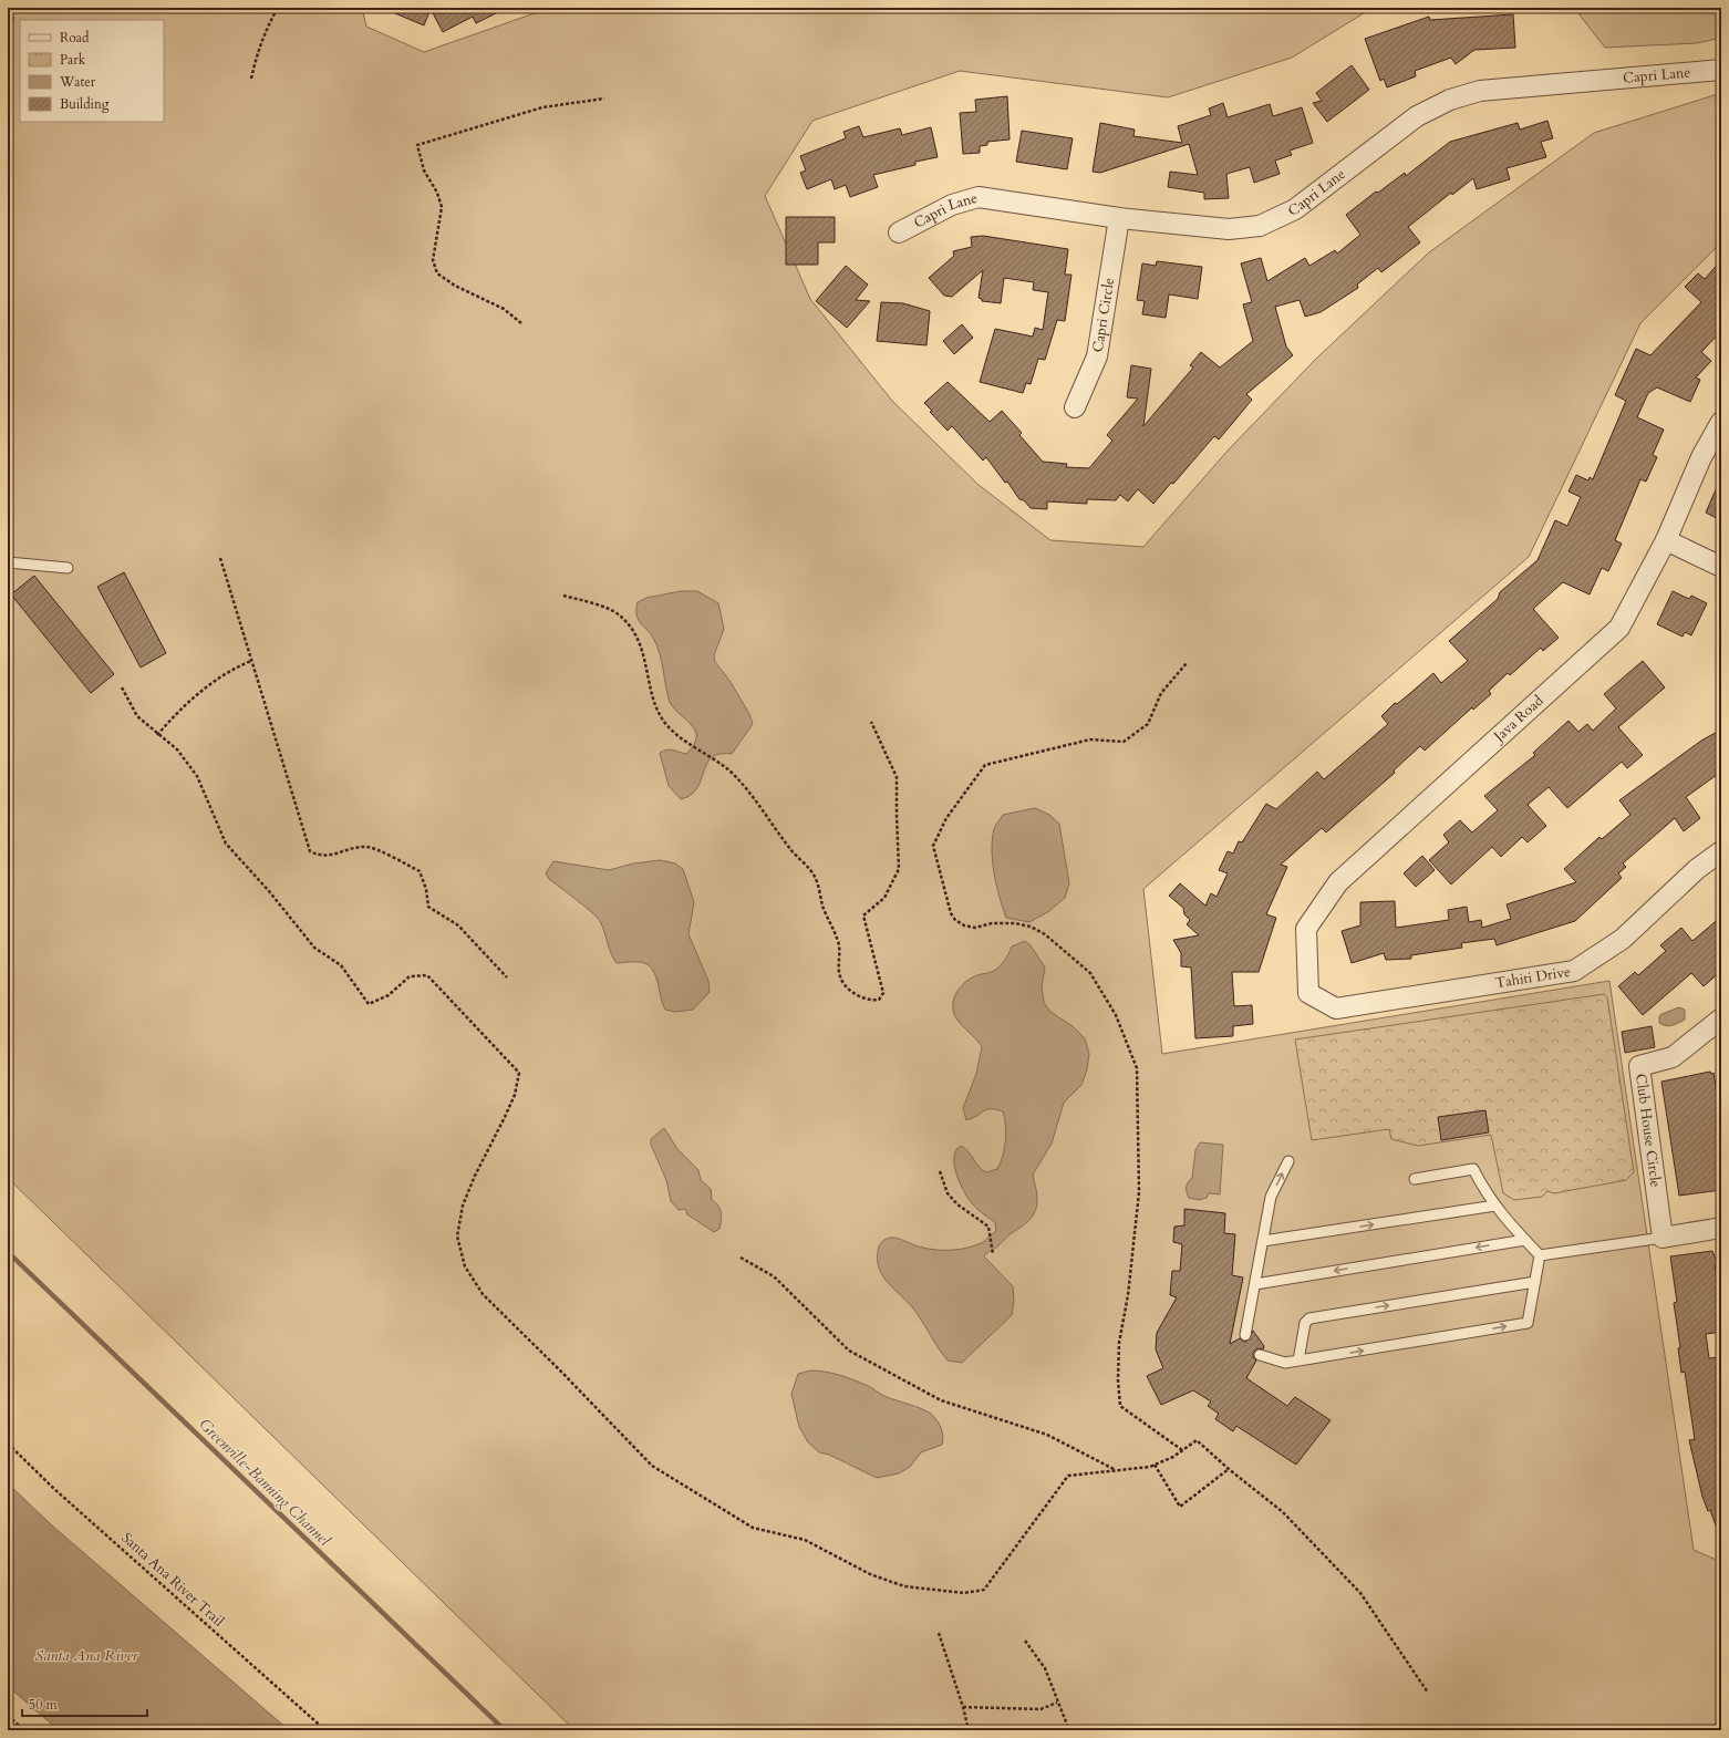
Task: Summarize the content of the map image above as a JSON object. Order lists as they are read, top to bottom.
{
  "streets": {
    "street": [
      "Capri Lane",
      "Capri Circle",
      "Java Road",
      "Tahiti Drive",
      "Club House Circle"
    ],
    "path": ["Santa Ana River Trail"]
  },
  "crossings": [
    ["Capri Lane", "Capri Circle"],
    ["Java Road", "Tahiti Drive"]
  ],
  "water": ["Greenville-Banning Channel", "Santa Ana River"],
  "legend": [
    "Road",
    "Park",
    "Water",
    "Building"
  ],
  "scale_bar": "50 m"
}
